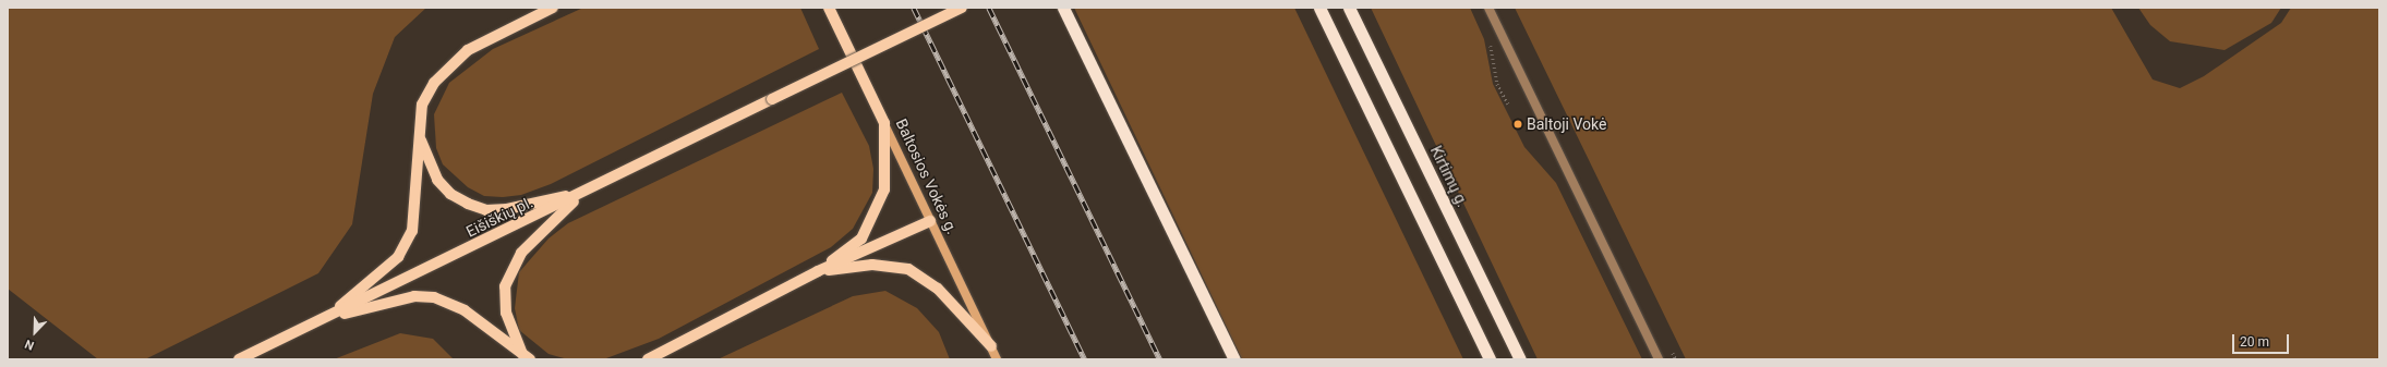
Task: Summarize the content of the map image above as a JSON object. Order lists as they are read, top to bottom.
{
  "streets": {
    "highway": ["Kirtimų g."],
    "main road": ["Baltosios Vokės g.", "Eišiškių pl."]
  },
  "places": ["Baltoji Vokė"],
  "scale_bar": "20 m",
  "north": "bottom left"
}
